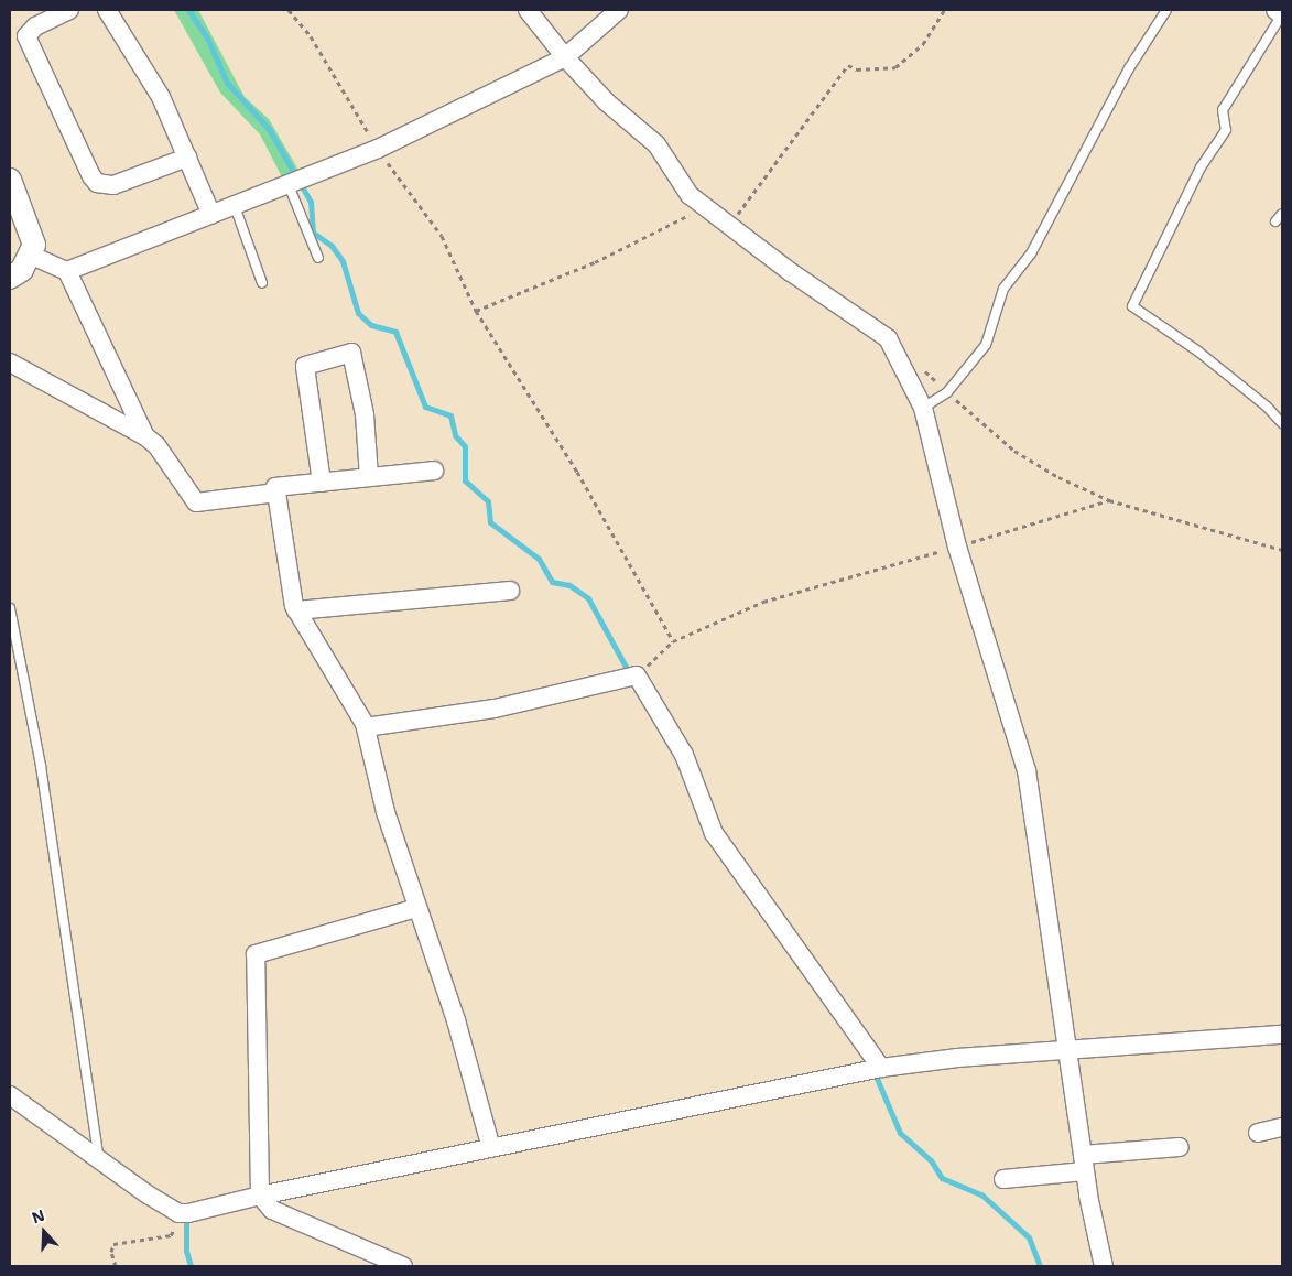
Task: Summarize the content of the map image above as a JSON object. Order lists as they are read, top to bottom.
{
  "north": "top"
}
